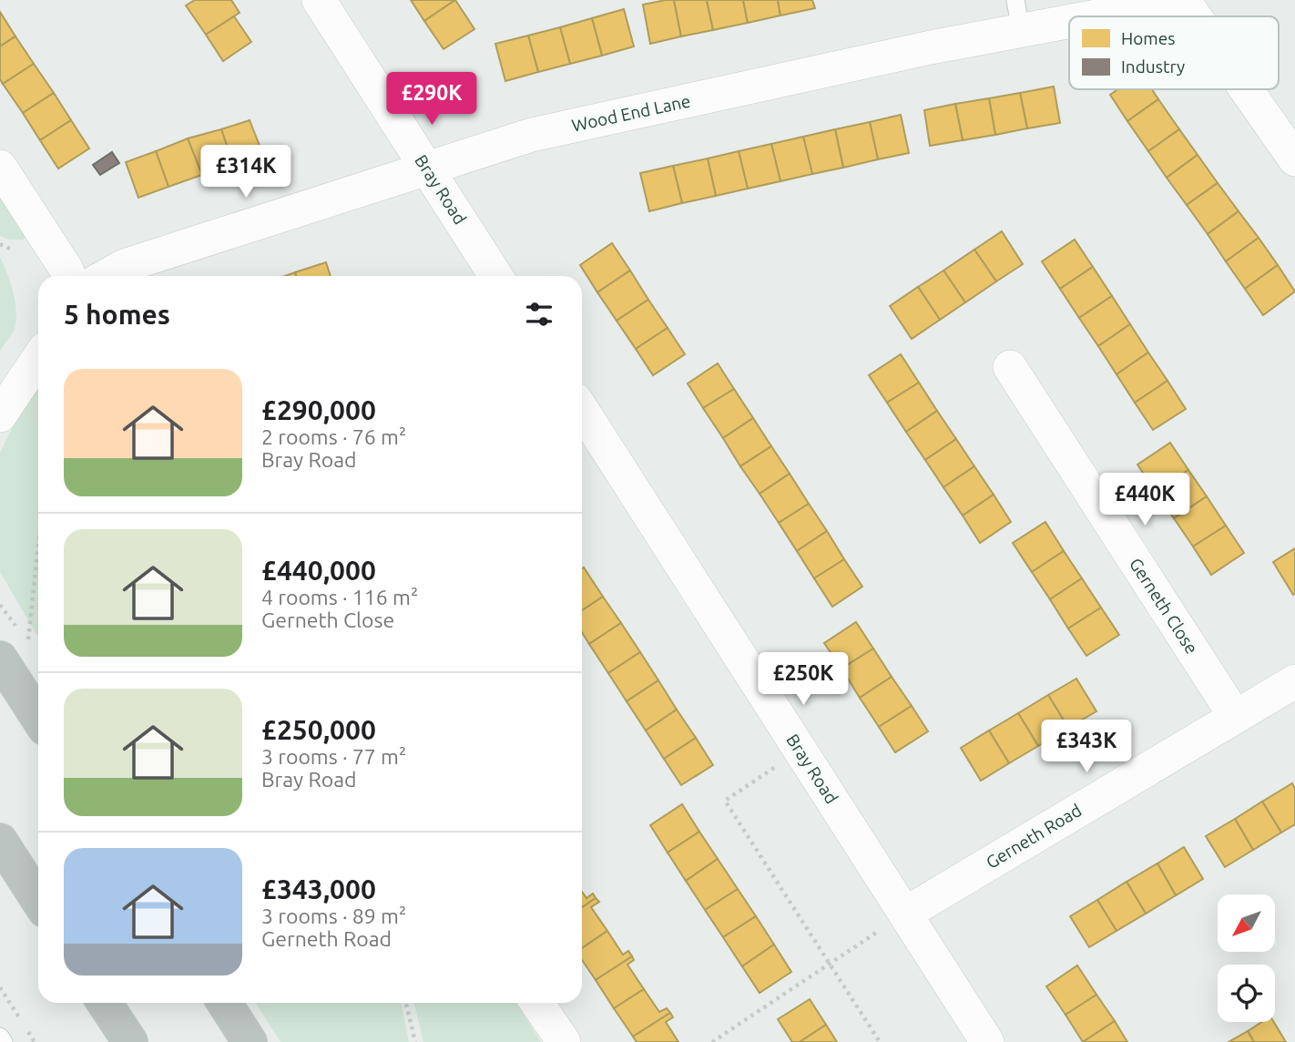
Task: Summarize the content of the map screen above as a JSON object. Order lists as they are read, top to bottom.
{
  "streets": {
    "street": [
      "Wood End Lane",
      "Bray Road",
      "Gerneth Close",
      "Gerneth Road"
    ]
  },
  "crossings": [
    ["Wood End Lane", "Bray Road"],
    ["Bray Road", "Gerneth Road"],
    ["Gerneth Close", "Gerneth Road"]
  ],
  "legend": ["Homes", "Industry"],
  "north": "bottom left",
  "page": {
    "price": [
      "£290K",
      "£314K",
      "£440K",
      "£250K",
      "£343K"
    ],
    "heading": "5 homes",
    "list": [
      {
        "name": "£290,000",
        "note": "2 rooms · 76 m² · Bray Road"
      },
      {
        "name": "£440,000",
        "note": "4 rooms · 116 m² · Gerneth Close"
      },
      {
        "name": "£250,000",
        "note": "3 rooms · 77 m² · Bray Road"
      },
      {
        "name": "£343,000",
        "note": "3 rooms · 89 m² · Gerneth Road"
      }
    ]
  }
}
